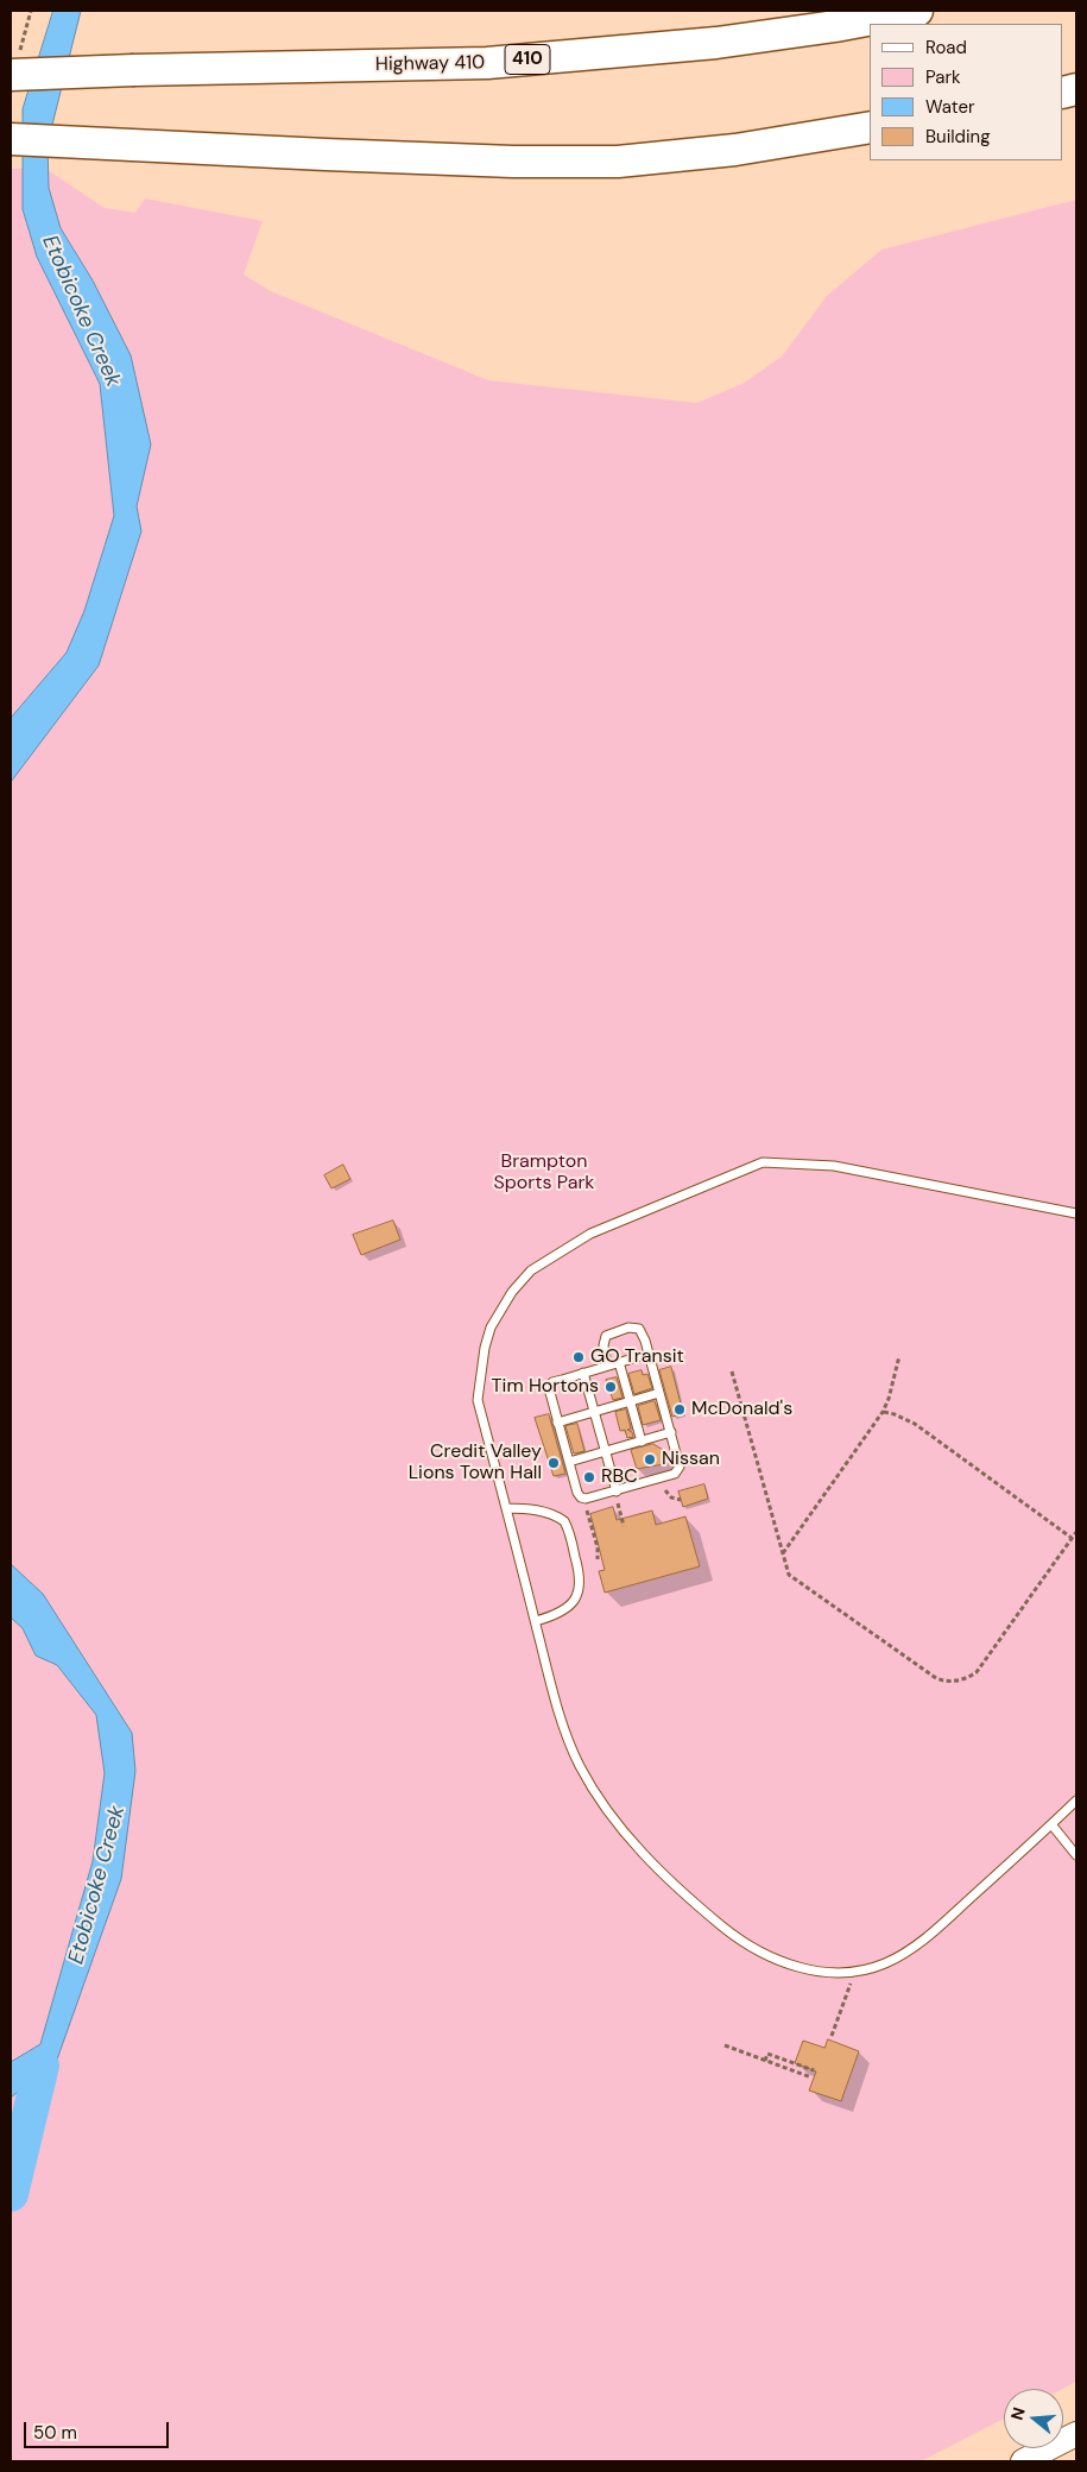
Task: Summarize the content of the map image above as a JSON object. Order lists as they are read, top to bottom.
{
  "streets": {
    "highway": ["410", "Highway 410"]
  },
  "water": ["Etobicoke Creek"],
  "parks": ["Brampton Sports Park"],
  "places": [
    "GO Transit",
    "Tim Hortons",
    "McDonald's",
    "Nissan",
    "Credit Valley Lions Town Hall",
    "RBC"
  ],
  "legend": [
    "Road",
    "Park",
    "Water",
    "Building"
  ],
  "scale_bar": "50 m",
  "north": "left"
}
